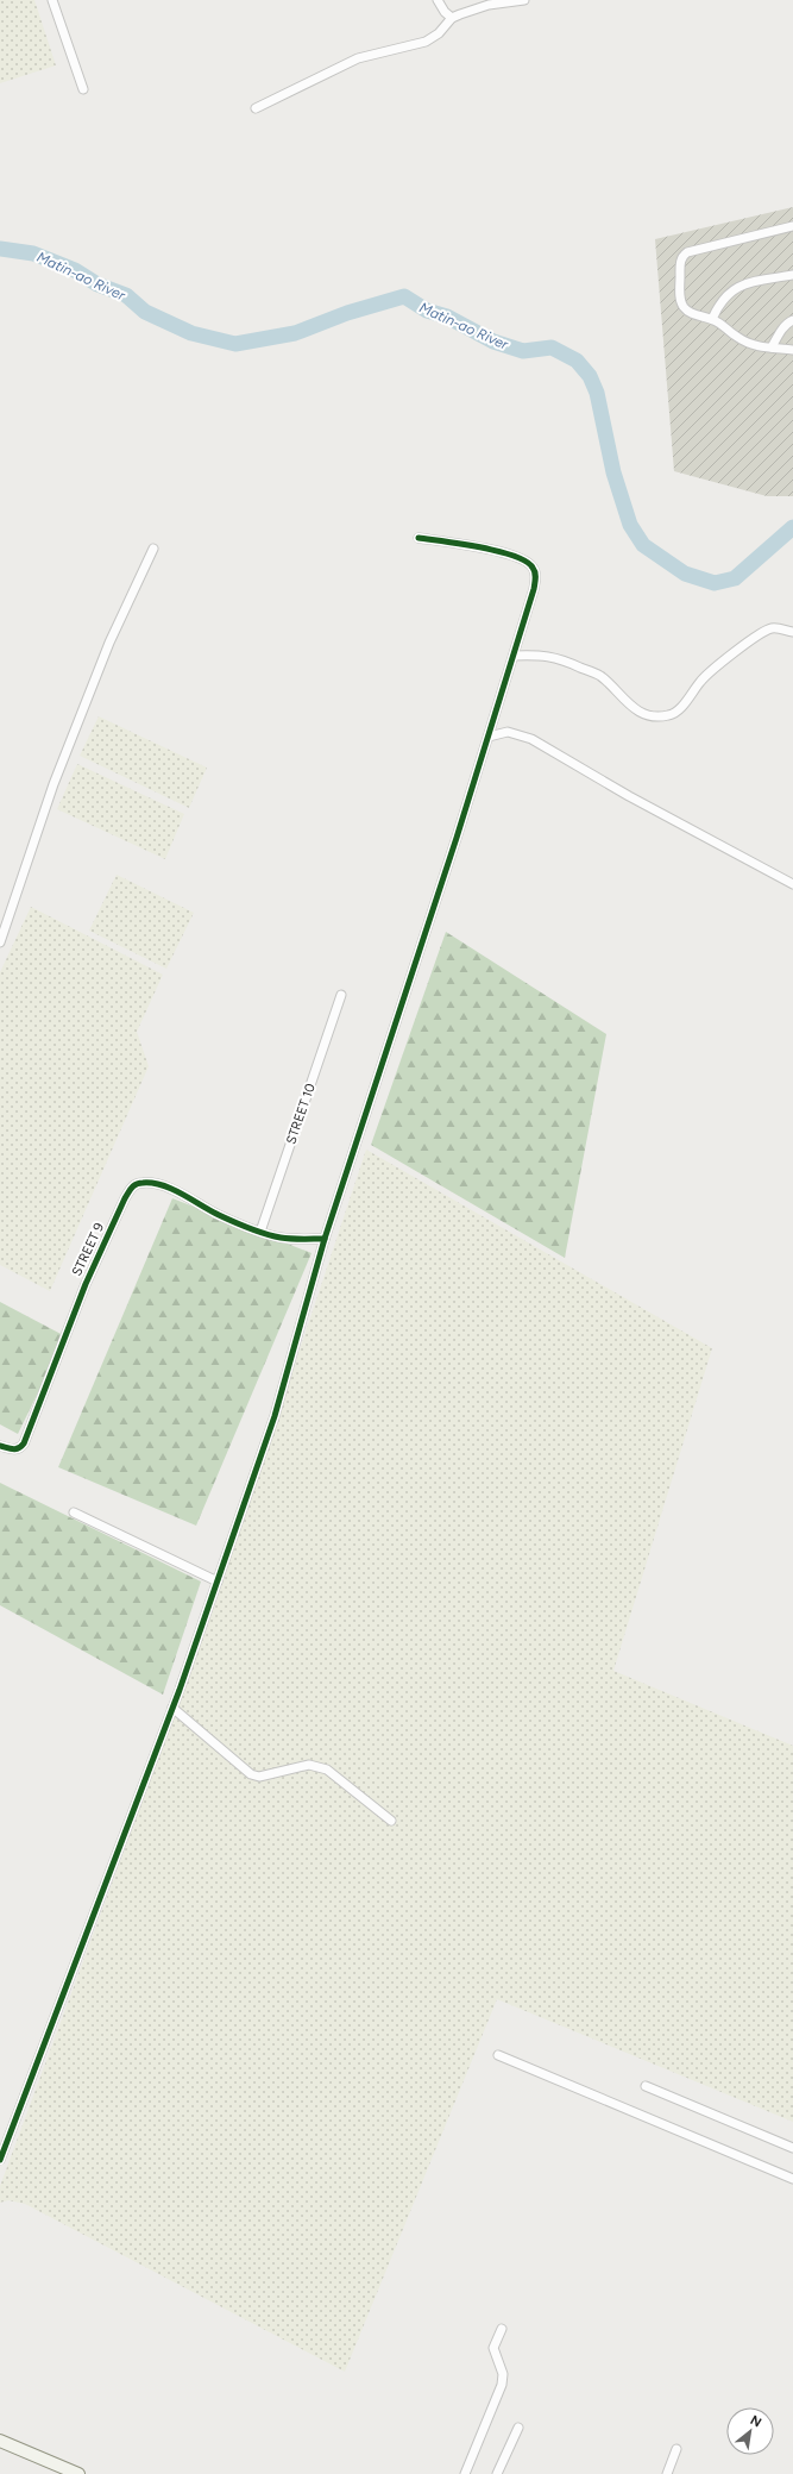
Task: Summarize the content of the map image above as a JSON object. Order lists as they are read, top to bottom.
{
  "streets": {
    "street": ["STREET 10", "STREET 9"]
  },
  "crossings": [
    ["STREET 10", "STREET 9"]
  ],
  "water": ["Matin-ao River"],
  "north": "top right"
}
